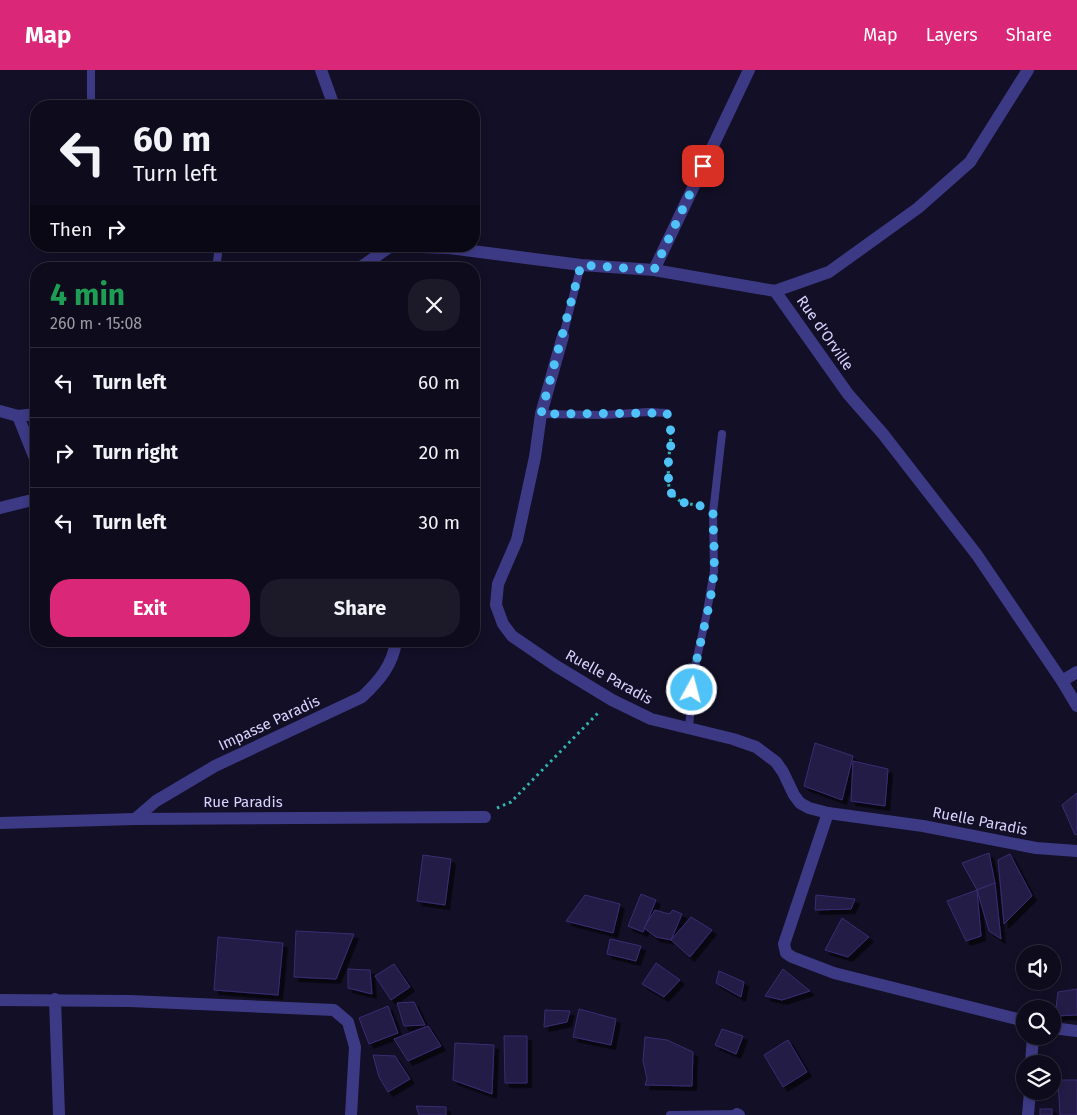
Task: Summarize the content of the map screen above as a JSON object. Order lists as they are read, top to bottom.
{
  "streets": {
    "street": [
      "Rue d'Orville",
      "Ruelle Paradis",
      "Impasse Paradis",
      "Rue Paradis"
    ]
  },
  "crossings": [
    ["Rue d'Orville", "Ruelle Paradis"],
    ["Impasse Paradis", "Rue Paradis"]
  ],
  "page": {
    "header": "Map",
    "nav": ["Map", "Layers", "Share"],
    "turn": ["60 m", "Turn left"],
    "then": "Then",
    "heading": ["4 min", "260 m · 15:08"],
    "list": [
      {
        "name": "Turn left",
        "value": "60 m"
      },
      {
        "name": "Turn right",
        "value": "20 m"
      },
      {
        "name": "Turn left",
        "value": "30 m"
      }
    ],
    "buttons": ["Exit", "Share"]
  }
}
